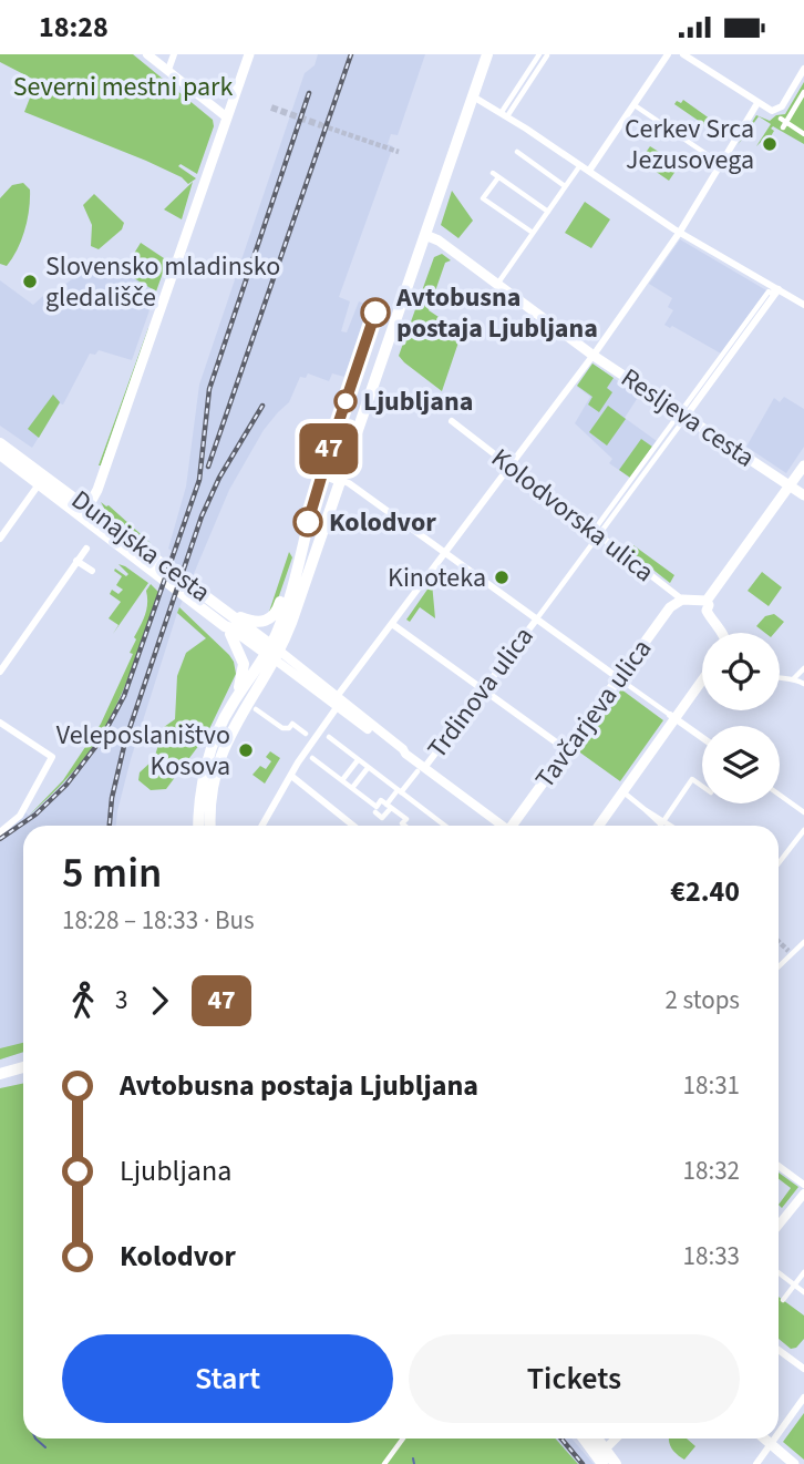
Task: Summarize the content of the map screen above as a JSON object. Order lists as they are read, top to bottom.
{
  "streets": {
    "main road": [
      "Resljeva cesta",
      "Kolodvorska ulica",
      "Dunajska cesta",
      "Tavčarjeva ulica"
    ],
    "street": ["Trdinova ulica"]
  },
  "crossings": [
    ["Kolodvorska ulica", "Tavčarjeva ulica"]
  ],
  "parks": ["Severni mestni park"],
  "places": [
    "Cerkev Srca Jezusovega",
    "Slovensko mladinsko gledališče",
    "Avtobusna postaja Ljubljana",
    "Ljubljana",
    "Kolodvor",
    "Kinoteka",
    "Veleposlaništvo Kosova"
  ],
  "lines": ["bus line 47"],
  "page": {
    "status": "18:28",
    "on_map": "47",
    "heading": ["5 min", "18:28 – 18:33 · Bus", "€2.40"],
    "legs": ["3", "47", "2 stops"],
    "list": [
      {
        "name": "Avtobusna postaja Ljubljana",
        "value": "18:31"
      },
      {
        "name": "Ljubljana",
        "value": "18:32"
      },
      {
        "name": "Kolodvor",
        "value": "18:33"
      }
    ],
    "buttons": ["Start", "Tickets"]
  }
}
